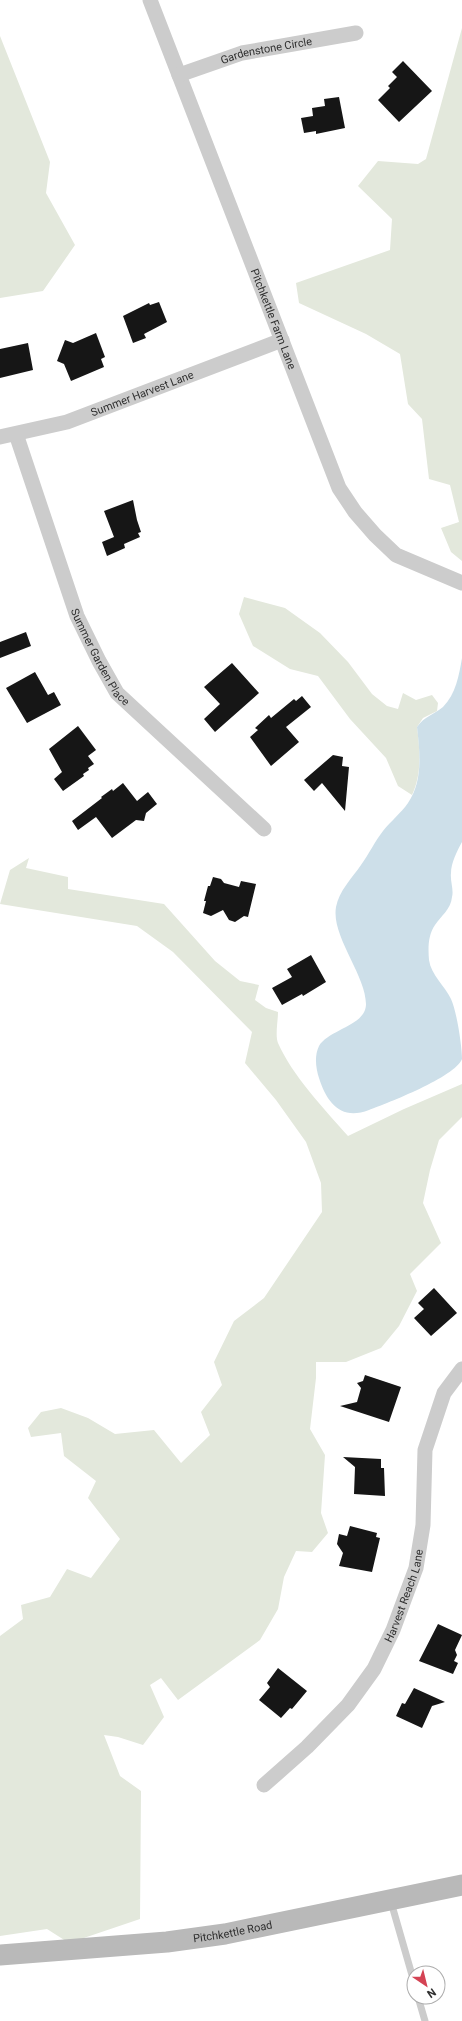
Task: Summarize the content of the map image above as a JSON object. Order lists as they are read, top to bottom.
{
  "streets": {
    "main road": ["Pitchkettle Road"],
    "street": [
      "Gardenstone Circle",
      "Pitchkettle Farm Lane",
      "Summer Harvest Lane",
      "Summer Garden Place",
      "Harvest Reach Lane"
    ]
  },
  "crossings": [
    ["Gardenstone Circle", "Pitchkettle Farm Lane"],
    ["Pitchkettle Farm Lane", "Summer Harvest Lane"],
    ["Summer Harvest Lane", "Summer Garden Place"]
  ],
  "north": "bottom right"
}
